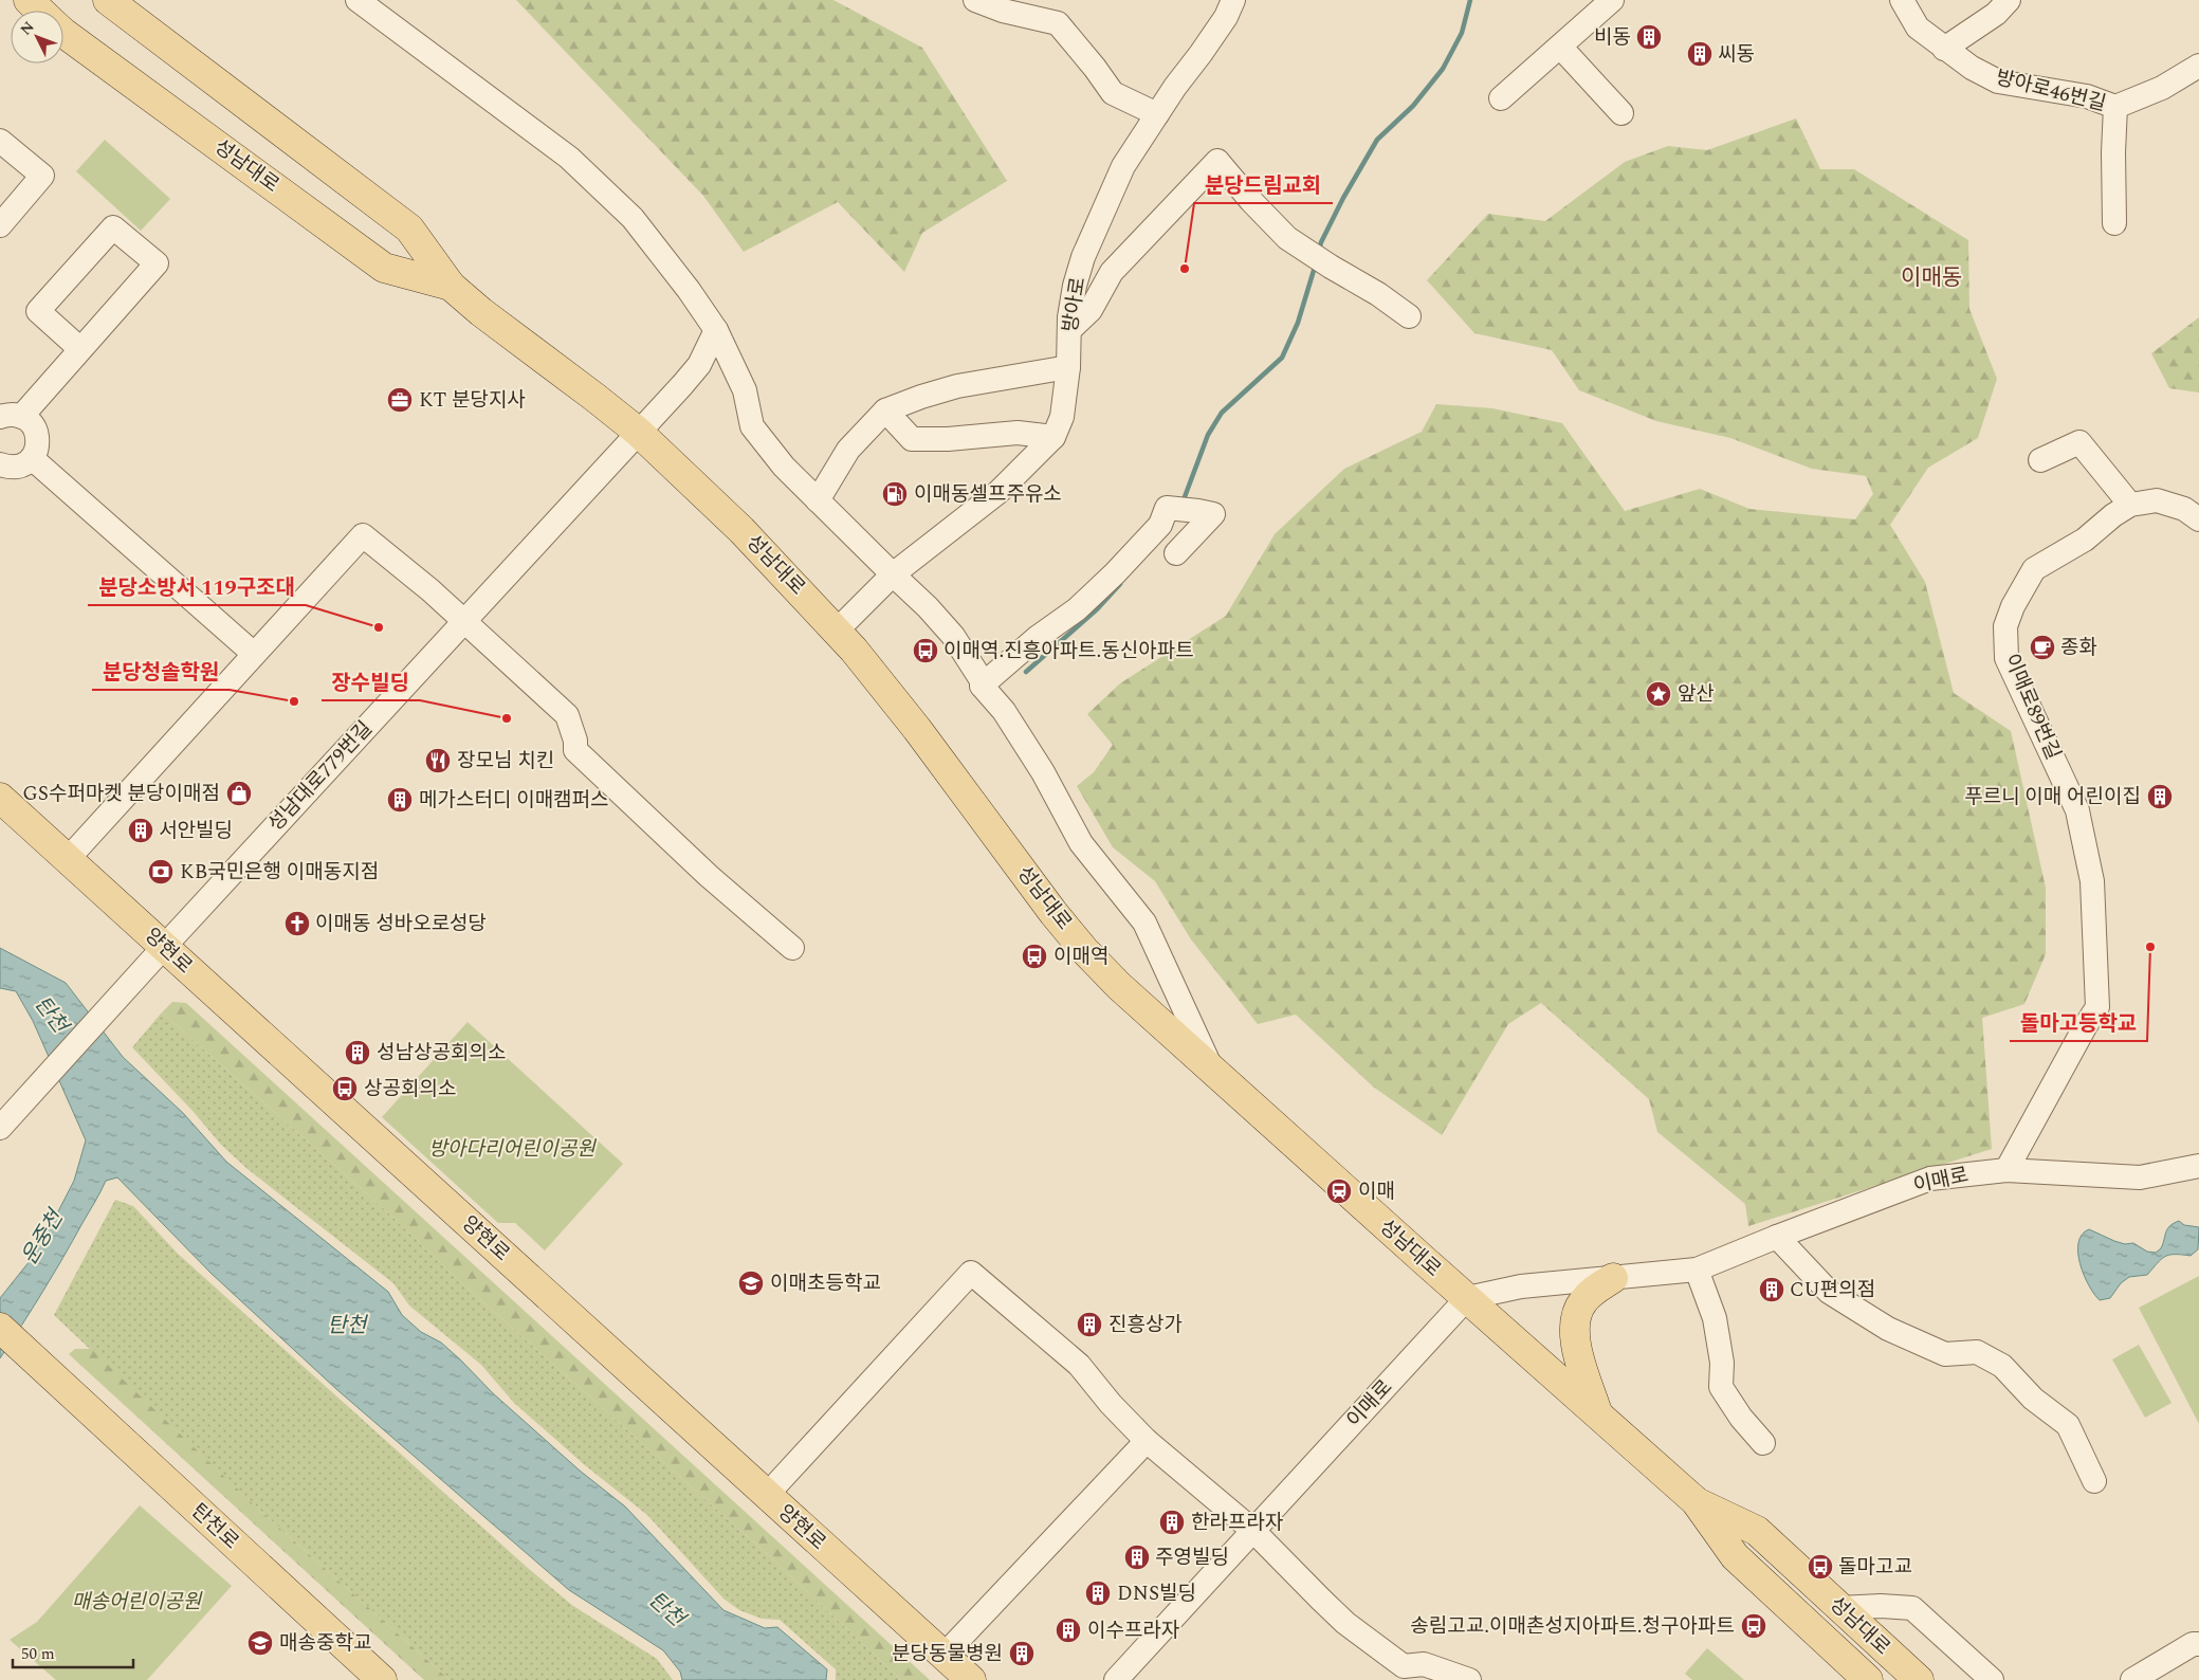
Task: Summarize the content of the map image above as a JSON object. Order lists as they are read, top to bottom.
{
  "streets": {
    "main road": ["성남대로", "양현로", "탄천로"],
    "street": [
      "방아로46번길",
      "방아로",
      "이매로89번길",
      "성남대로779번길",
      "이매로"
    ]
  },
  "crossings": [
    ["성남대로", "방아로"],
    ["성남대로", "성남대로779번길"],
    ["성남대로", "이매로"],
    ["이매로89번길", "이매로"],
    ["성남대로779번길", "양현로"]
  ],
  "districts": ["이매동"],
  "water": ["탄천", "운중천"],
  "parks": ["방아다리어린이공원", "매송어린이공원"],
  "places": {
    "building": [
      "비동",
      "씨동",
      "푸르니 이매 어린이집",
      "메가스터디 이매캠퍼스",
      "서안빌딩",
      "성남상공회의소",
      "CU편의점",
      "진흥상가",
      "한라프라자",
      "주영빌딩",
      "DNS빌딩",
      "이수프라자",
      "분당동물병원"
    ],
    "other": [
      "분당드림교회",
      "분당소방서 119구조대",
      "분당청솔학원",
      "장수빌딩",
      "돌마고등학교"
    ],
    "office": ["KT 분당지사"],
    "fuel station": ["이매동셀프주유소"],
    "cafe": ["종화"],
    "bus stop": [
      "이매역.진흥아파트.동신아파트",
      "이매역",
      "상공회의소",
      "돌마고교",
      "송림고교.이매촌성지아파트.청구아파트"
    ],
    "place": ["앞산"],
    "restaurant": ["장모님 치킨"],
    "shop": ["GS수퍼마켓 분당이매점"],
    "bank": ["KB국민은행 이매동지점"],
    "church": ["이매동 성바오로성당"],
    "station": ["이매"],
    "school or university": ["이매초등학교", "매송중학교"]
  },
  "scale_bar": "50 m",
  "north": "top left"
}
